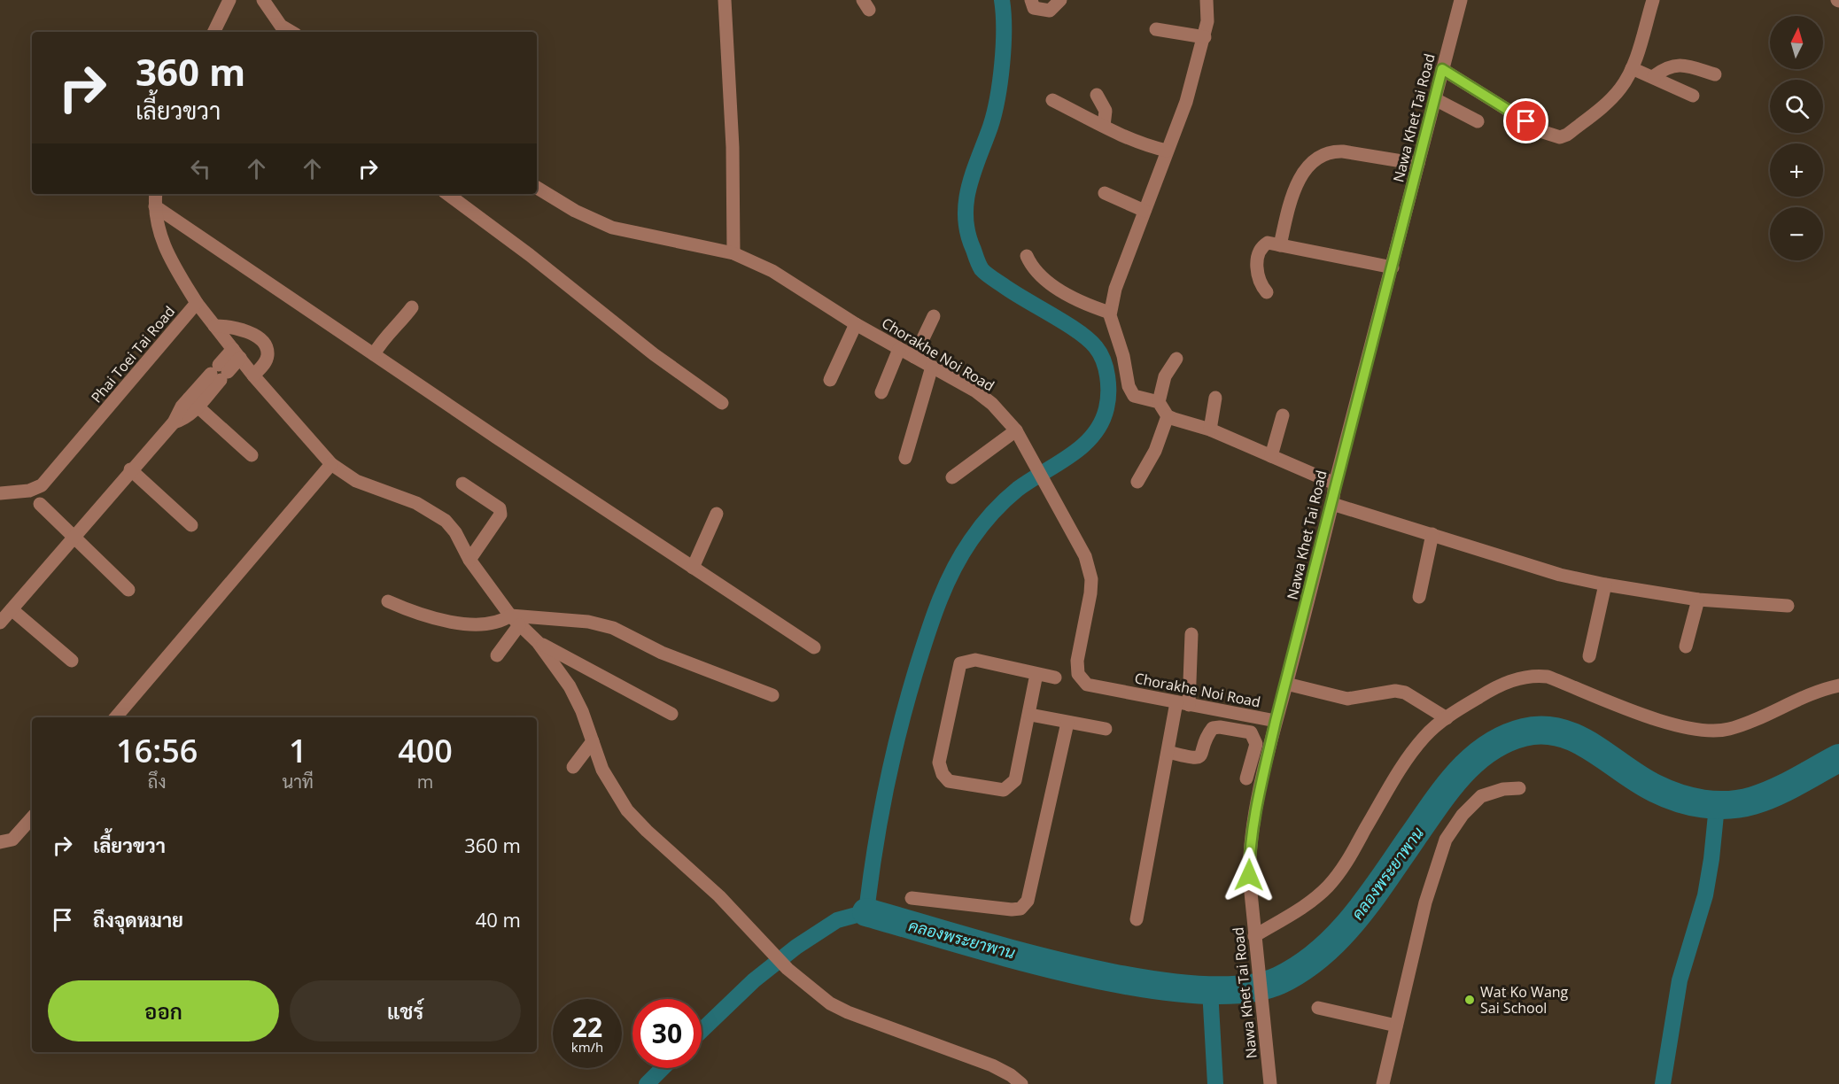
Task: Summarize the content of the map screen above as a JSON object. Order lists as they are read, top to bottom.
{
  "streets": {
    "street": ["Nawa Khet Tai Road", "Phai Toei Tai Road", "Chorakhe Noi Road"]
  },
  "crossings": [
    ["Nawa Khet Tai Road", "Chorakhe Noi Road"]
  ],
  "water": ["คลองพระยาพาน"],
  "places": ["Wat Ko Wang Sai School"],
  "north": "top",
  "page": {
    "map_buttons": ["+", "−"],
    "turn": ["360 m", "เลี้ยวขวา"],
    "eta": [
      "16:56",
      "ถึง",
      "1",
      "นาที",
      "400",
      "m"
    ],
    "list": [
      {
        "name": "เลี้ยวขวา",
        "value": "360 m"
      },
      {
        "name": "ถึงจุดหมาย",
        "value": "40 m"
      }
    ],
    "buttons": ["ออก", "แชร์"],
    "speed": "22 km/h",
    "limit": "30"
  }
}
